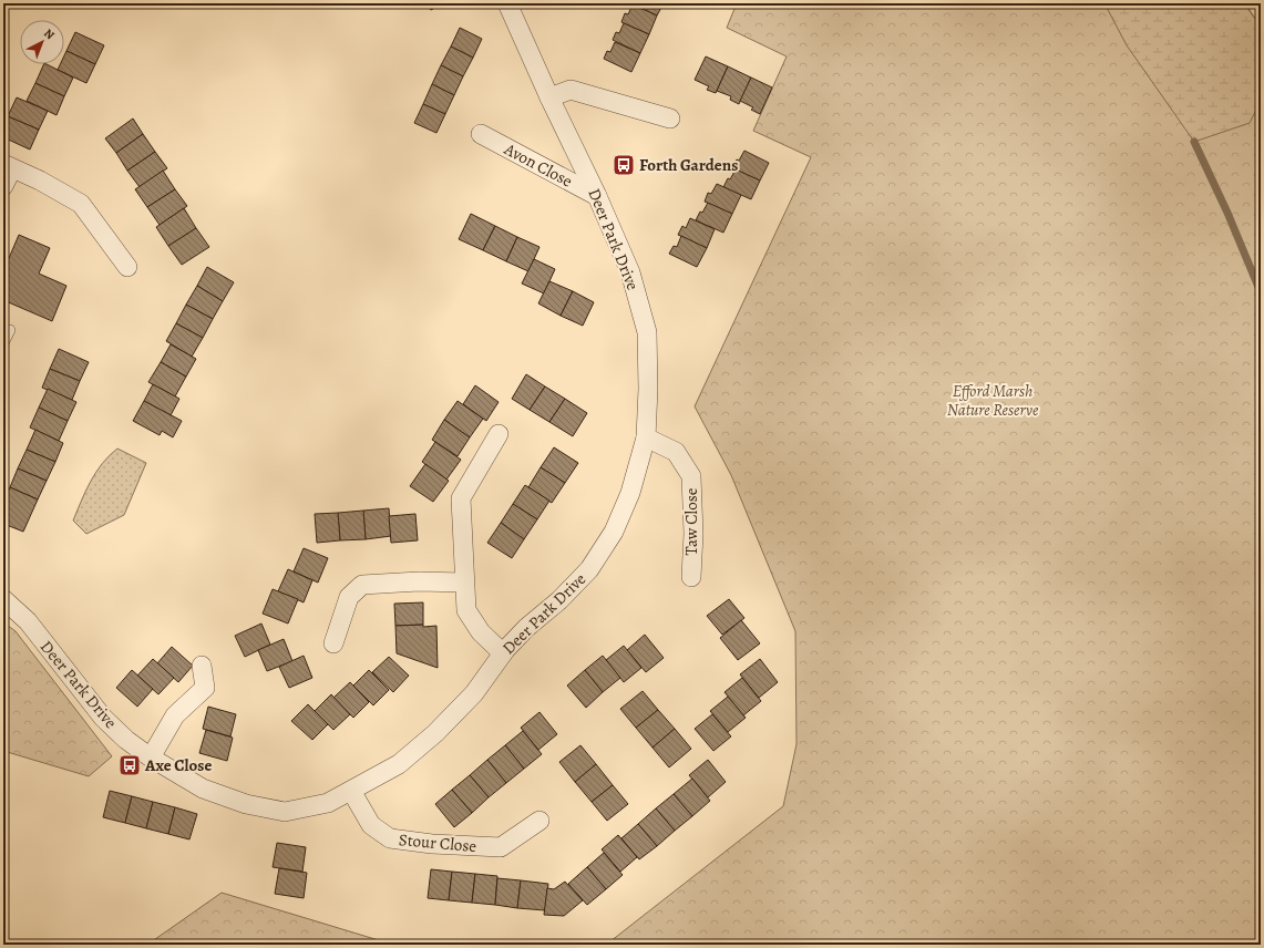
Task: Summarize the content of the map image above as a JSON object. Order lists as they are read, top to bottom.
{
  "streets": {
    "street": [
      "Avon Close",
      "Deer Park Drive",
      "Taw Close",
      "Stour Close"
    ]
  },
  "crossings": [
    ["Avon Close", "Deer Park Drive"],
    ["Deer Park Drive", "Taw Close"],
    ["Deer Park Drive", "Stour Close"]
  ],
  "parks": ["Efford Marsh Nature Reserve"],
  "places": {
    "bus stop": ["Forth Gardens", "Axe Close"]
  },
  "north": "top right"
}
